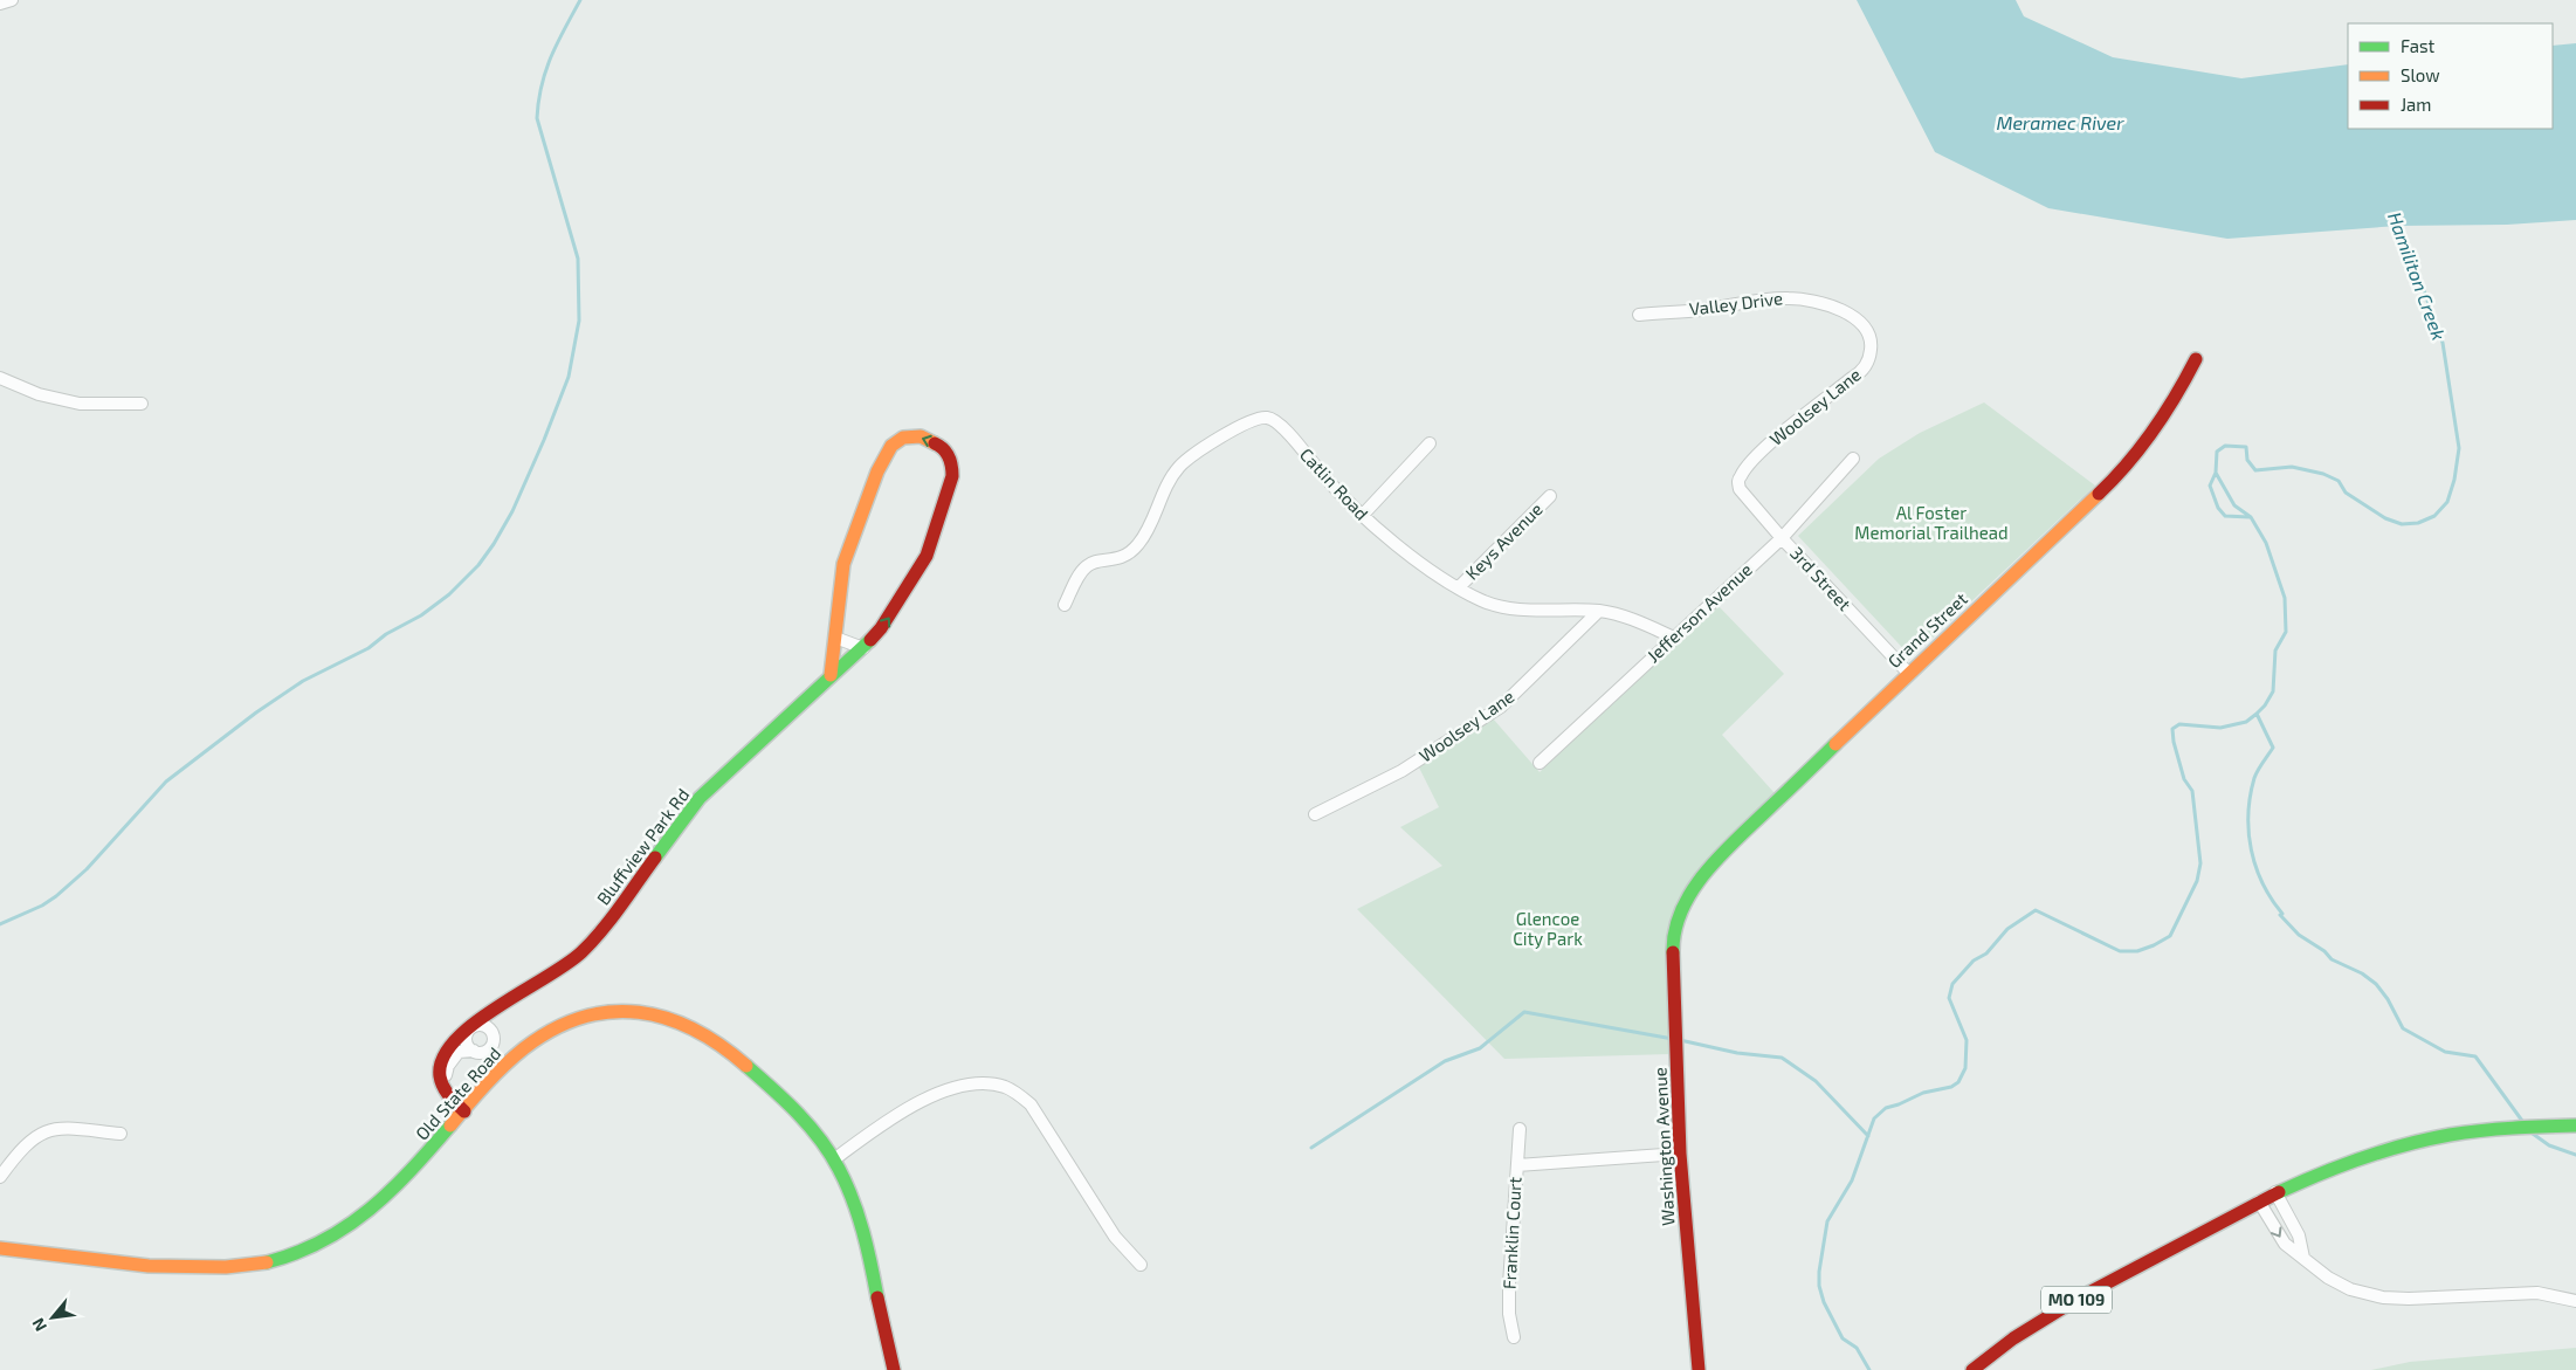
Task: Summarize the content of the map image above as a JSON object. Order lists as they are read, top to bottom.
{
  "streets": {
    "street": [
      "Valley Drive",
      "Woolsey Lane",
      "Catlin Road",
      "Keys Avenue",
      "3rd Street",
      "Jefferson Avenue",
      "Grand Street",
      "Bluffview Park Rd",
      "Old State Road",
      "Washington Avenue",
      "Franklin Court",
      "MO 109"
    ]
  },
  "crossings": [
    ["Valley Drive", "Woolsey Lane"],
    ["Woolsey Lane", "Catlin Road"],
    ["Woolsey Lane", "3rd Street"],
    ["Catlin Road", "Keys Avenue"],
    ["Catlin Road", "Jefferson Avenue"],
    ["3rd Street", "Jefferson Avenue"],
    ["3rd Street", "Grand Street"],
    ["Grand Street", "Washington Avenue"],
    ["Bluffview Park Rd", "Old State Road"]
  ],
  "water": ["Meramec River", "Hamiliton Creek"],
  "parks": ["Al Foster Memorial Trailhead", "Glencoe City Park"],
  "legend": ["Fast", "Slow", "Jam"],
  "north": "bottom left"
}
